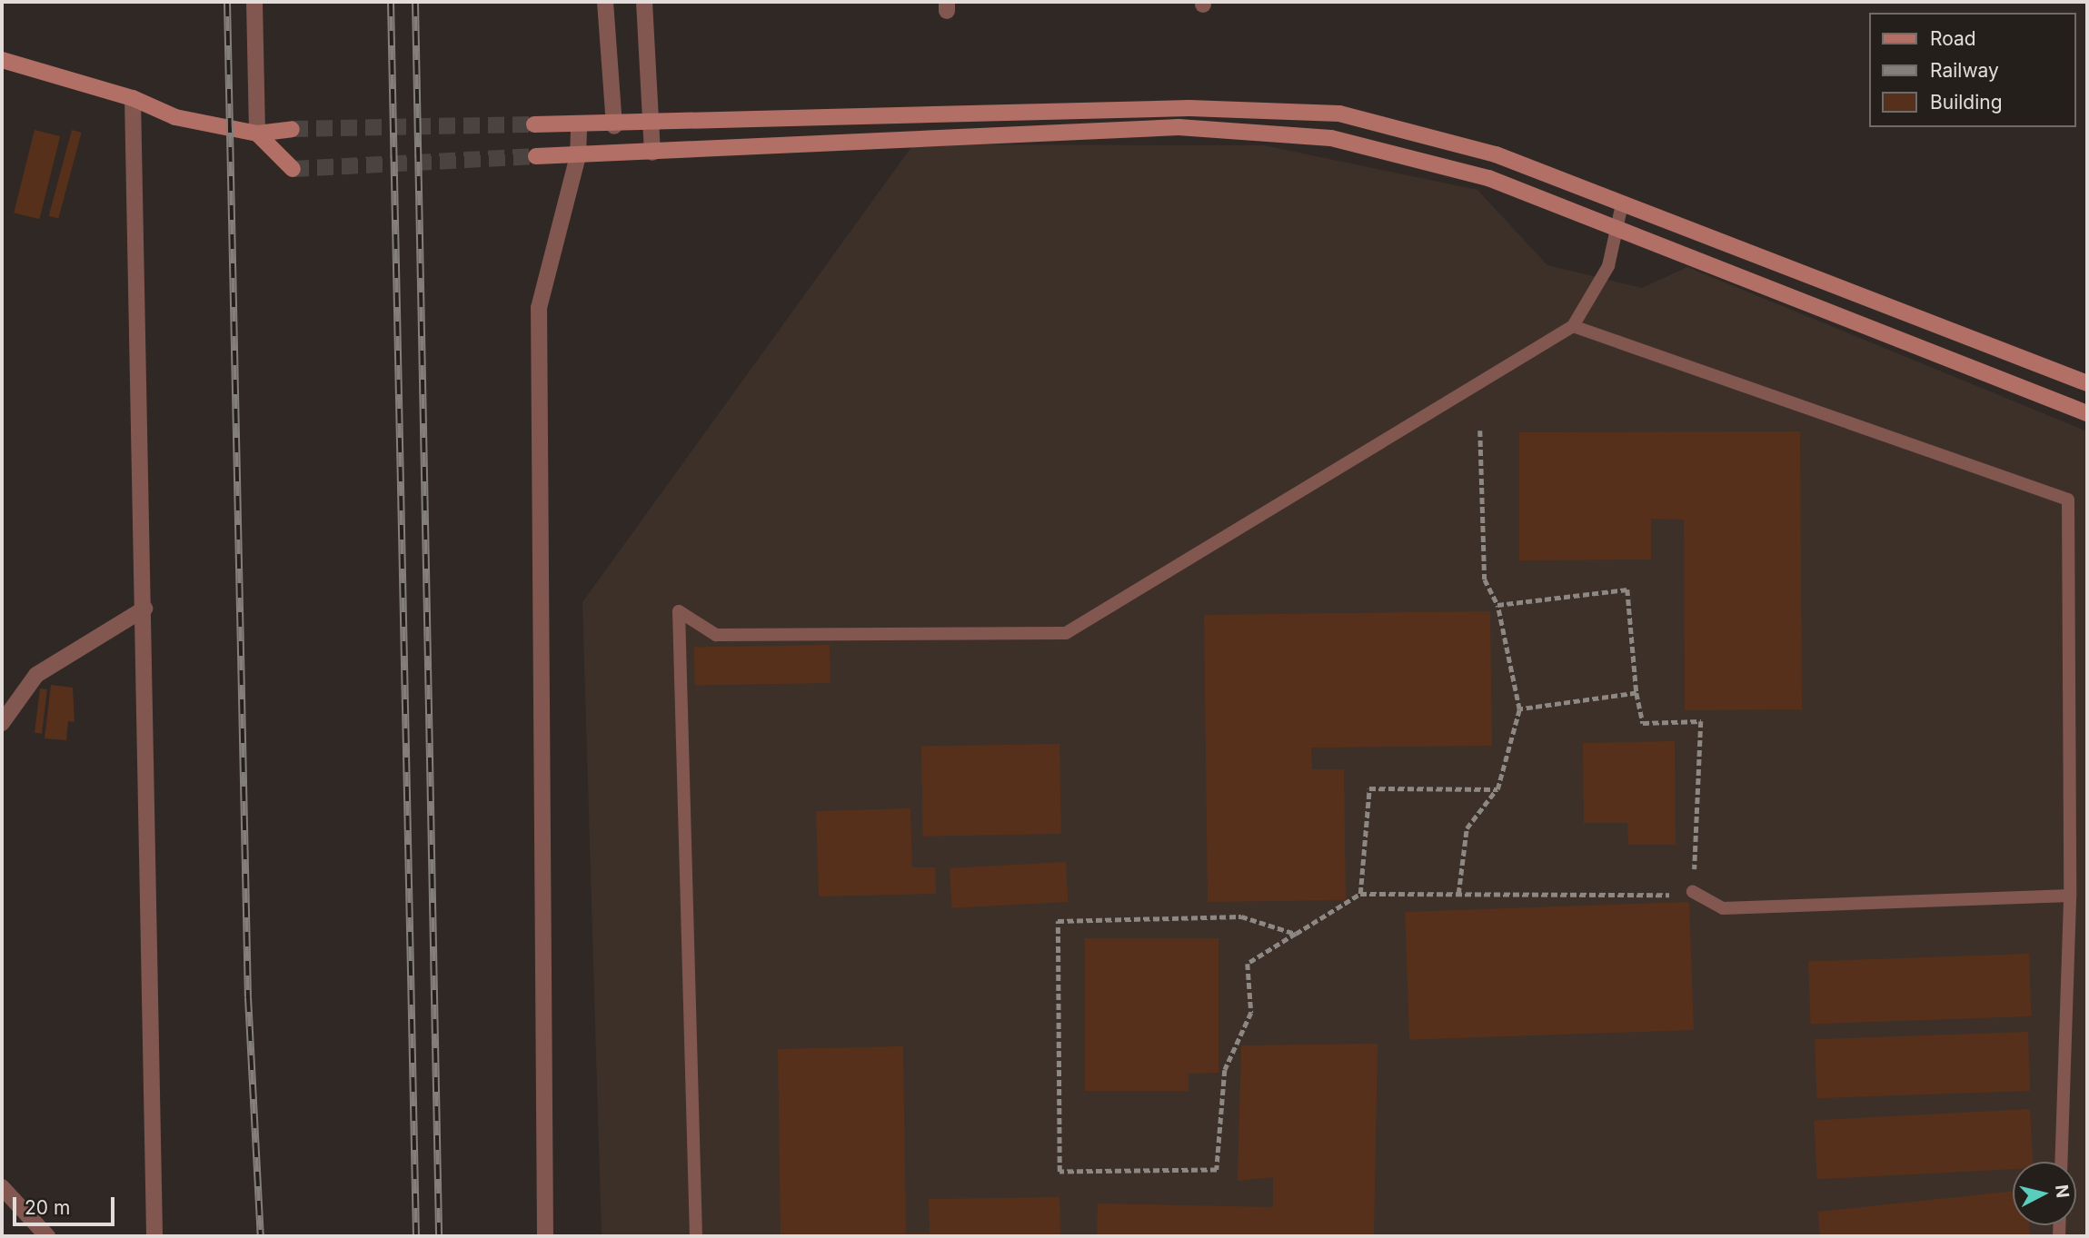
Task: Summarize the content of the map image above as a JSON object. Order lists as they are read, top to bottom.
{
  "legend": ["Road", "Railway", "Building"],
  "scale_bar": "20 m",
  "north": "right"
}
